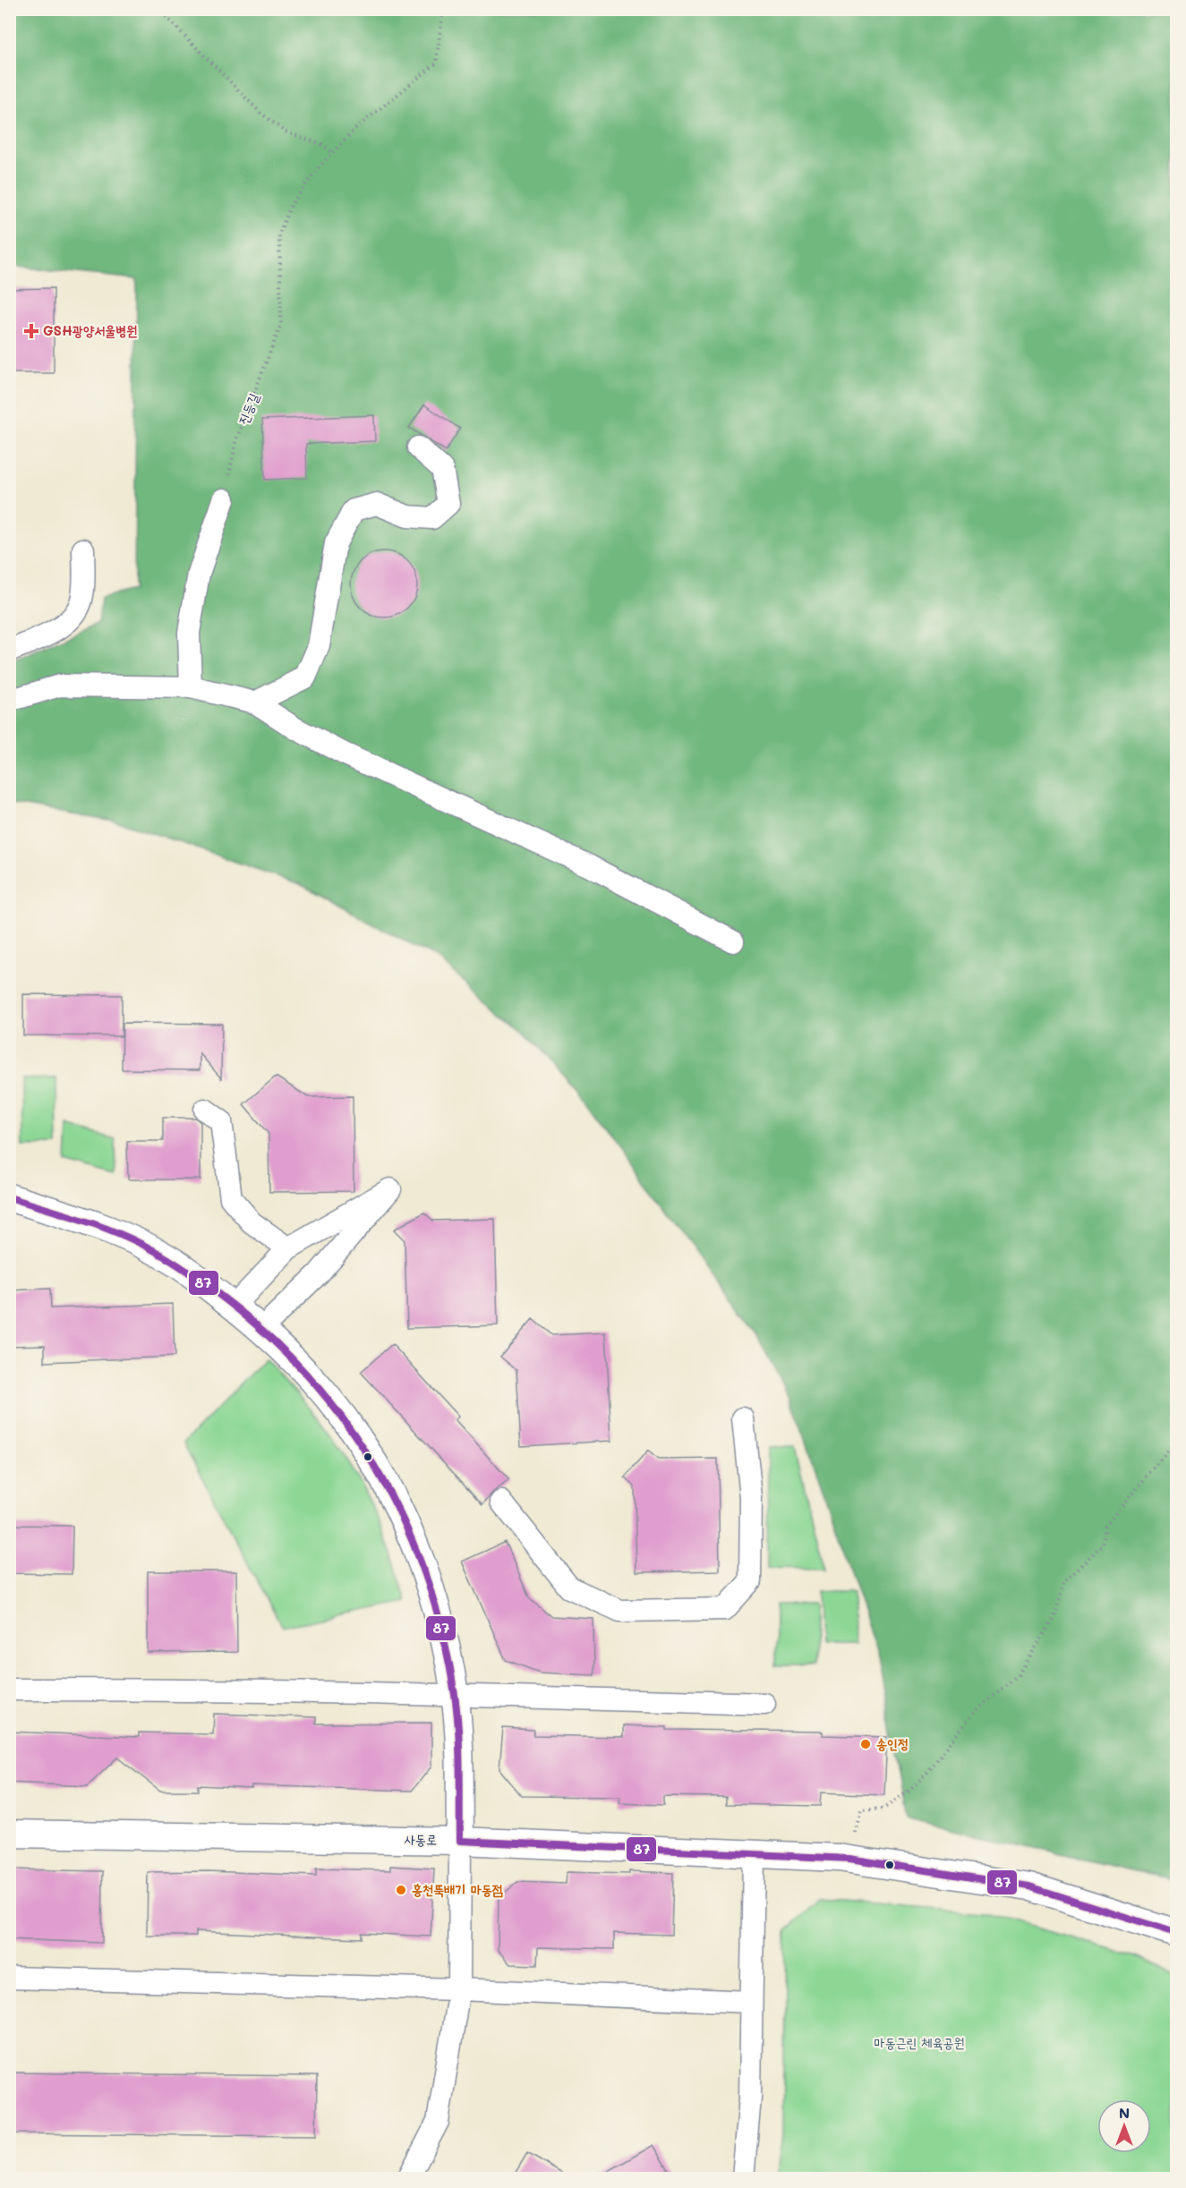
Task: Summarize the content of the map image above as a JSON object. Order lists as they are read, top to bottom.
{
  "streets": {
    "street": ["사동로"],
    "path": ["진등길"]
  },
  "parks": ["마동근린 체육공원"],
  "places": {
    "health": ["GSH광양서울병원"],
    "other": ["송인정", "홍천뚝배기 마동점"]
  },
  "lines": ["transit line 87"],
  "north": "top"
}
